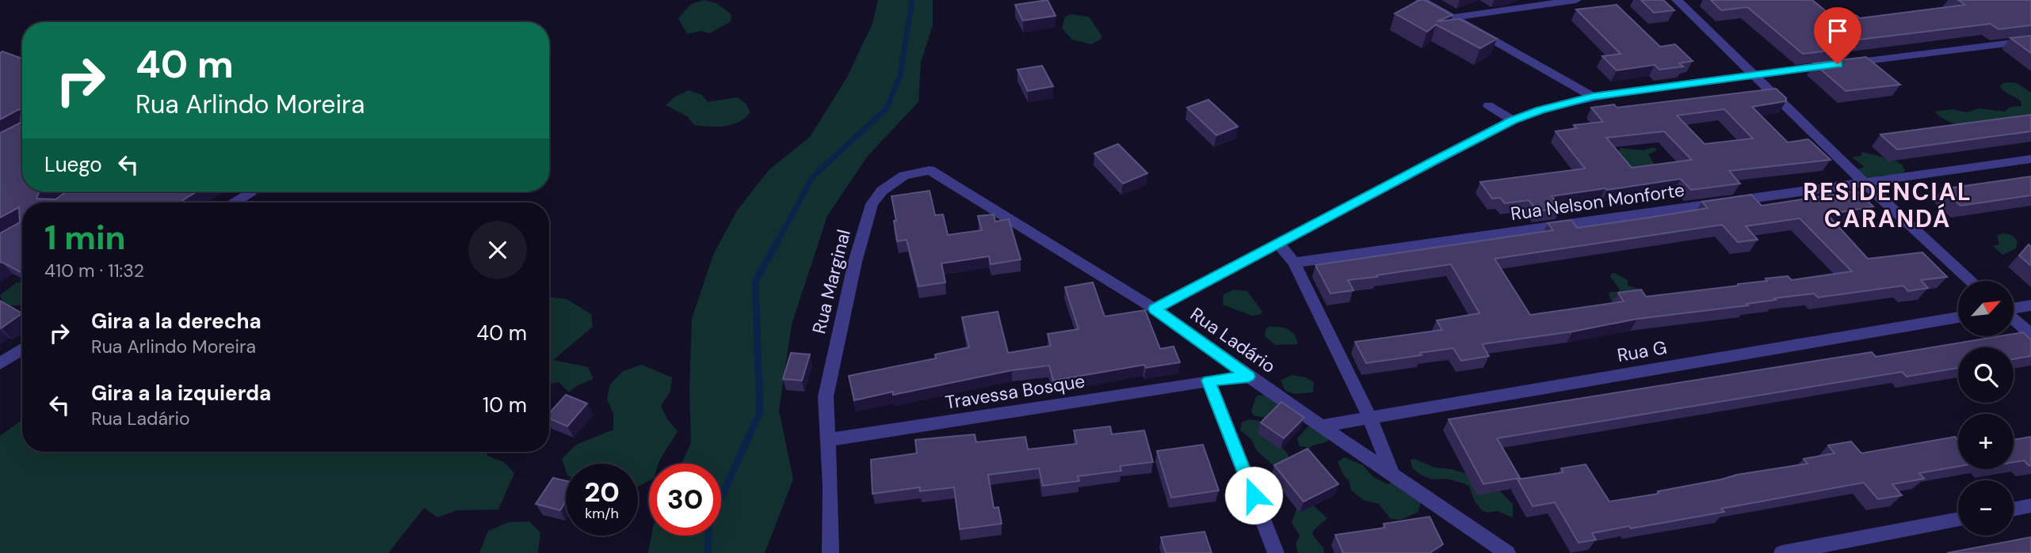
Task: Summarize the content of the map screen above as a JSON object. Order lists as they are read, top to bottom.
{
  "streets": {
    "street": [
      "Rua Nelson Monforte",
      "Rua Marginal",
      "Rua Ladário",
      "Rua G",
      "Travessa Bosque"
    ]
  },
  "crossings": [
    ["Rua Marginal", "Rua Ladário"],
    ["Rua Marginal", "Travessa Bosque"],
    ["Rua Ladário", "Rua G"],
    ["Rua Ladário", "Travessa Bosque"]
  ],
  "districts": ["RESIDENCIAL CARANDÁ"],
  "north": "top right",
  "page": {
    "turn": ["40 m", "Rua Arlindo Moreira"],
    "then": "Luego",
    "heading": ["1 min", "410 m · 11:32"],
    "map_buttons": ["+", "−"],
    "list": [
      {
        "name": "Gira a la derecha",
        "note": "Rua Arlindo Moreira",
        "value": "40 m"
      },
      {
        "name": "Gira a la izquierda",
        "note": "Rua Ladário",
        "value": "10 m"
      }
    ],
    "speed": "20 km/h",
    "limit": "30"
  }
}
